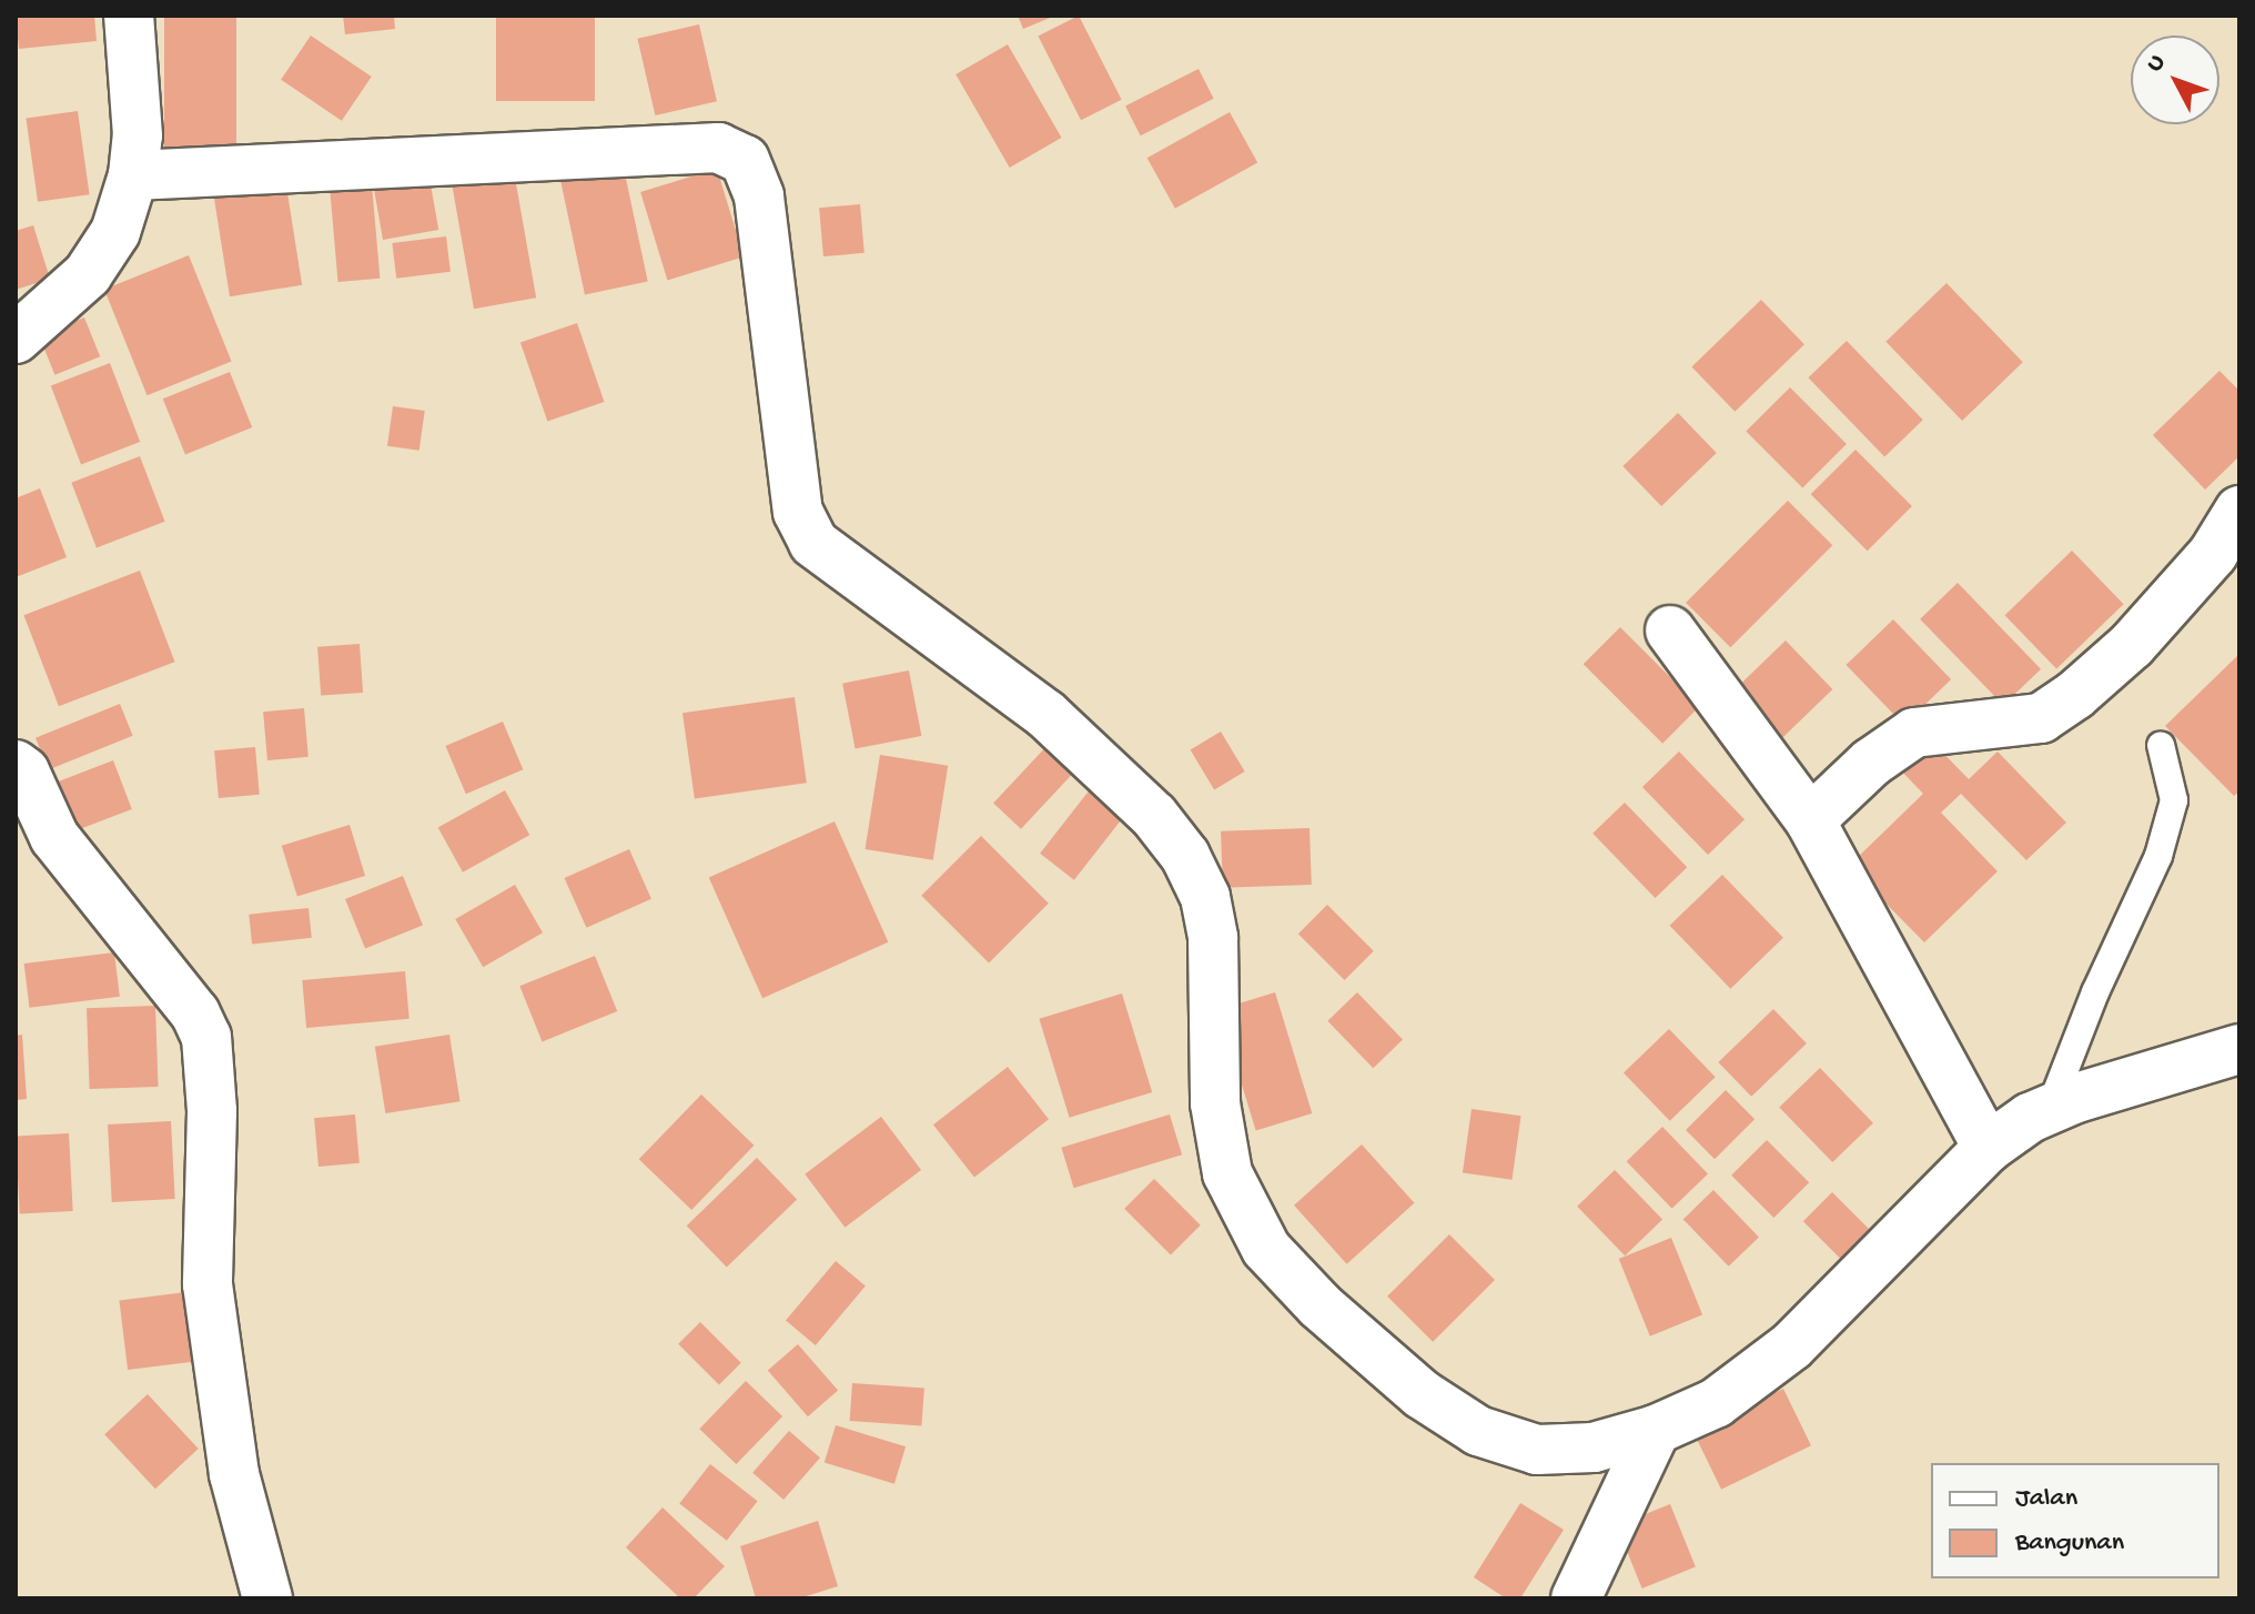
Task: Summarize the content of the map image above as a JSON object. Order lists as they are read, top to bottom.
{
  "legend": ["Jalan", "Bangunan"],
  "north": "top left"
}
